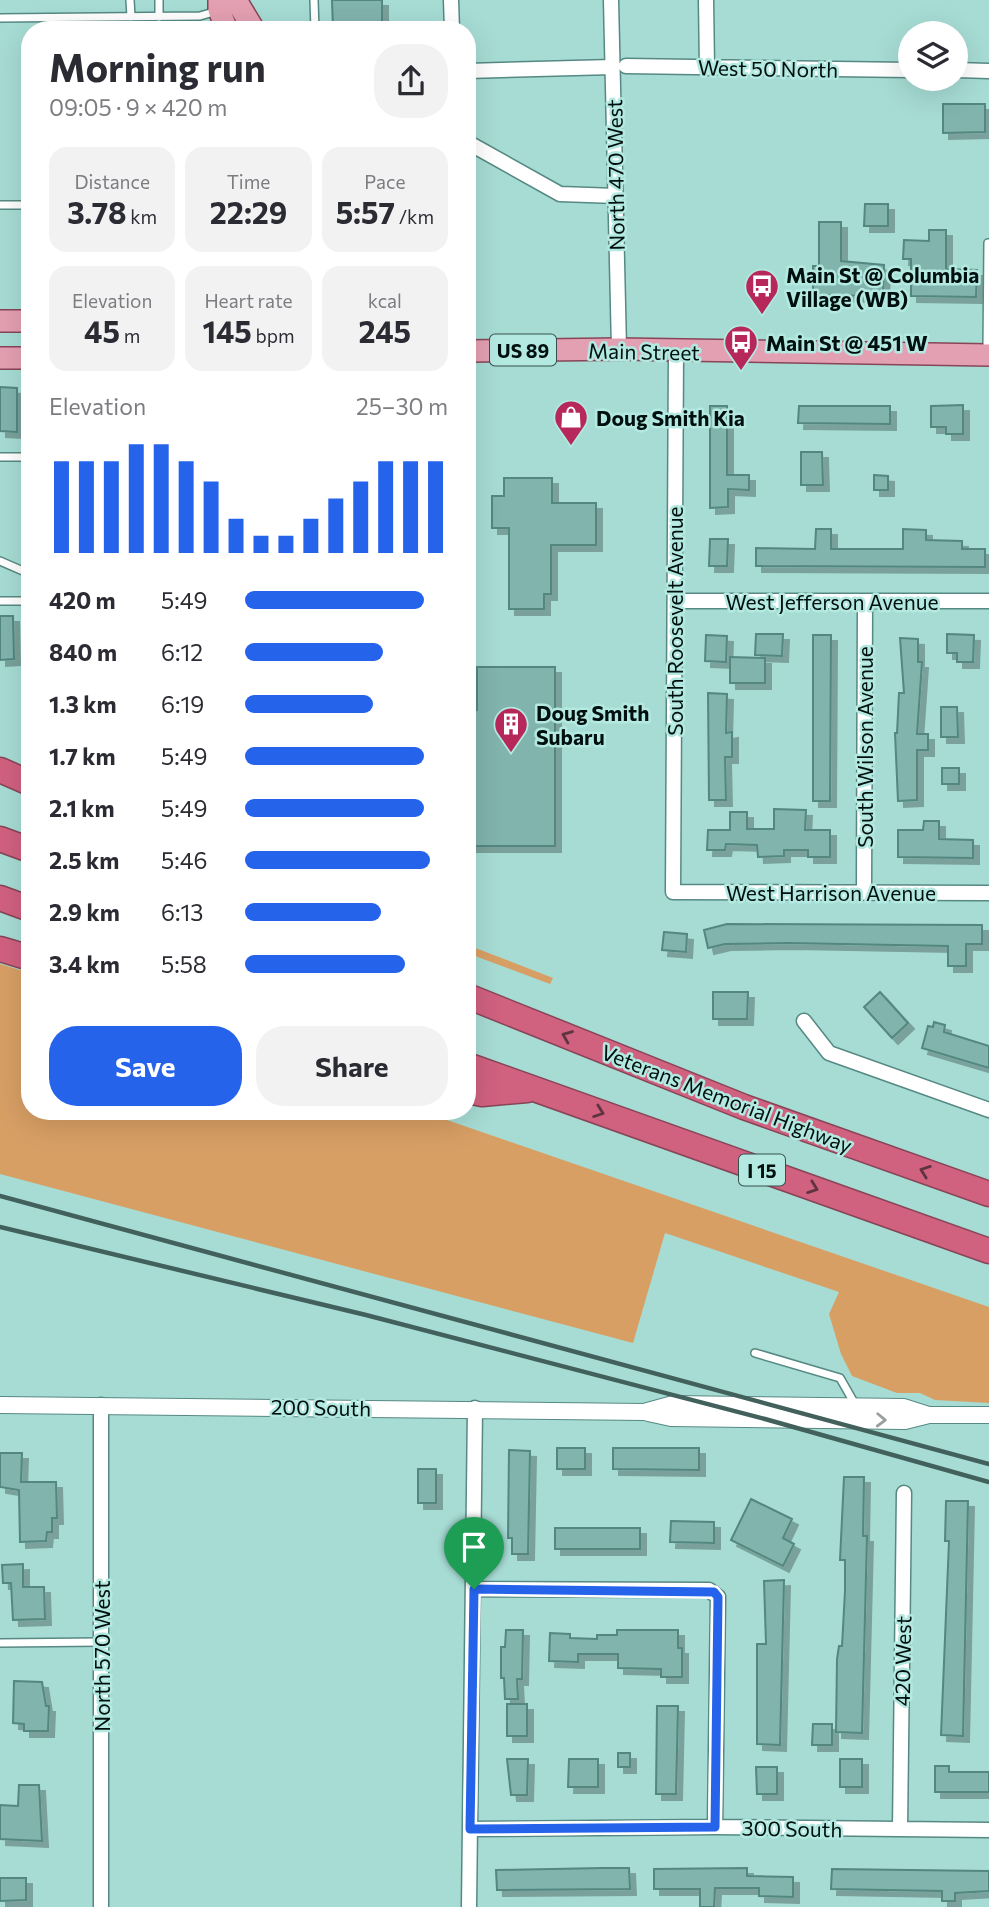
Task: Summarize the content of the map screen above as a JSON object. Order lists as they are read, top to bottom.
{
  "streets": {
    "highway": ["Veterans Memorial Highway", "I 15"],
    "main road": ["US 89", "Main Street"],
    "street": [
      "West 50 North",
      "North 470 West",
      "West Jefferson Avenue",
      "South Roosevelt Avenue",
      "South Wilson Avenue",
      "West Harrison Avenue",
      "200 South",
      "North 570 West",
      "420 West",
      "300 South"
    ]
  },
  "crossings": [
    ["West 50 North", "North 470 West"],
    ["North 470 West", "Main Street"],
    ["Main Street", "South Roosevelt Avenue"],
    ["West Jefferson Avenue", "South Roosevelt Avenue"],
    ["West Jefferson Avenue", "South Wilson Avenue"],
    ["South Roosevelt Avenue", "West Harrison Avenue"],
    ["South Wilson Avenue", "West Harrison Avenue"],
    ["200 South", "North 570 West"],
    ["420 West", "300 South"]
  ],
  "places": {
    "bus stop": ["Main St @ Columbia Village (WB)", "Main St @ 451 W"],
    "shop": ["Doug Smith Kia"],
    "building": ["Doug Smith Subaru"]
  },
  "page": {
    "heading": ["Morning run", "09:05 · 9 × 420 m"],
    "stats": [
      ["Distance", "3.78 km"],
      ["Time", "22:29"],
      ["Pace", "5:57 /km"],
      ["Elevation", "45 m"],
      ["Heart rate", "145 bpm"],
      ["kcal", "245"]
    ],
    "chart": ["Elevation", "25–30 m"],
    "list": [
      {
        "name": "420 m",
        "note": "5:49"
      },
      {
        "name": "840 m",
        "note": "6:12"
      },
      {
        "name": "1.3 km",
        "note": "6:19"
      },
      {
        "name": "1.7 km",
        "note": "5:49"
      },
      {
        "name": "2.1 km",
        "note": "5:49"
      },
      {
        "name": "2.5 km",
        "note": "5:46"
      },
      {
        "name": "2.9 km",
        "note": "6:13"
      },
      {
        "name": "3.4 km",
        "note": "5:58"
      }
    ],
    "buttons": ["Save", "Share"]
  }
}
